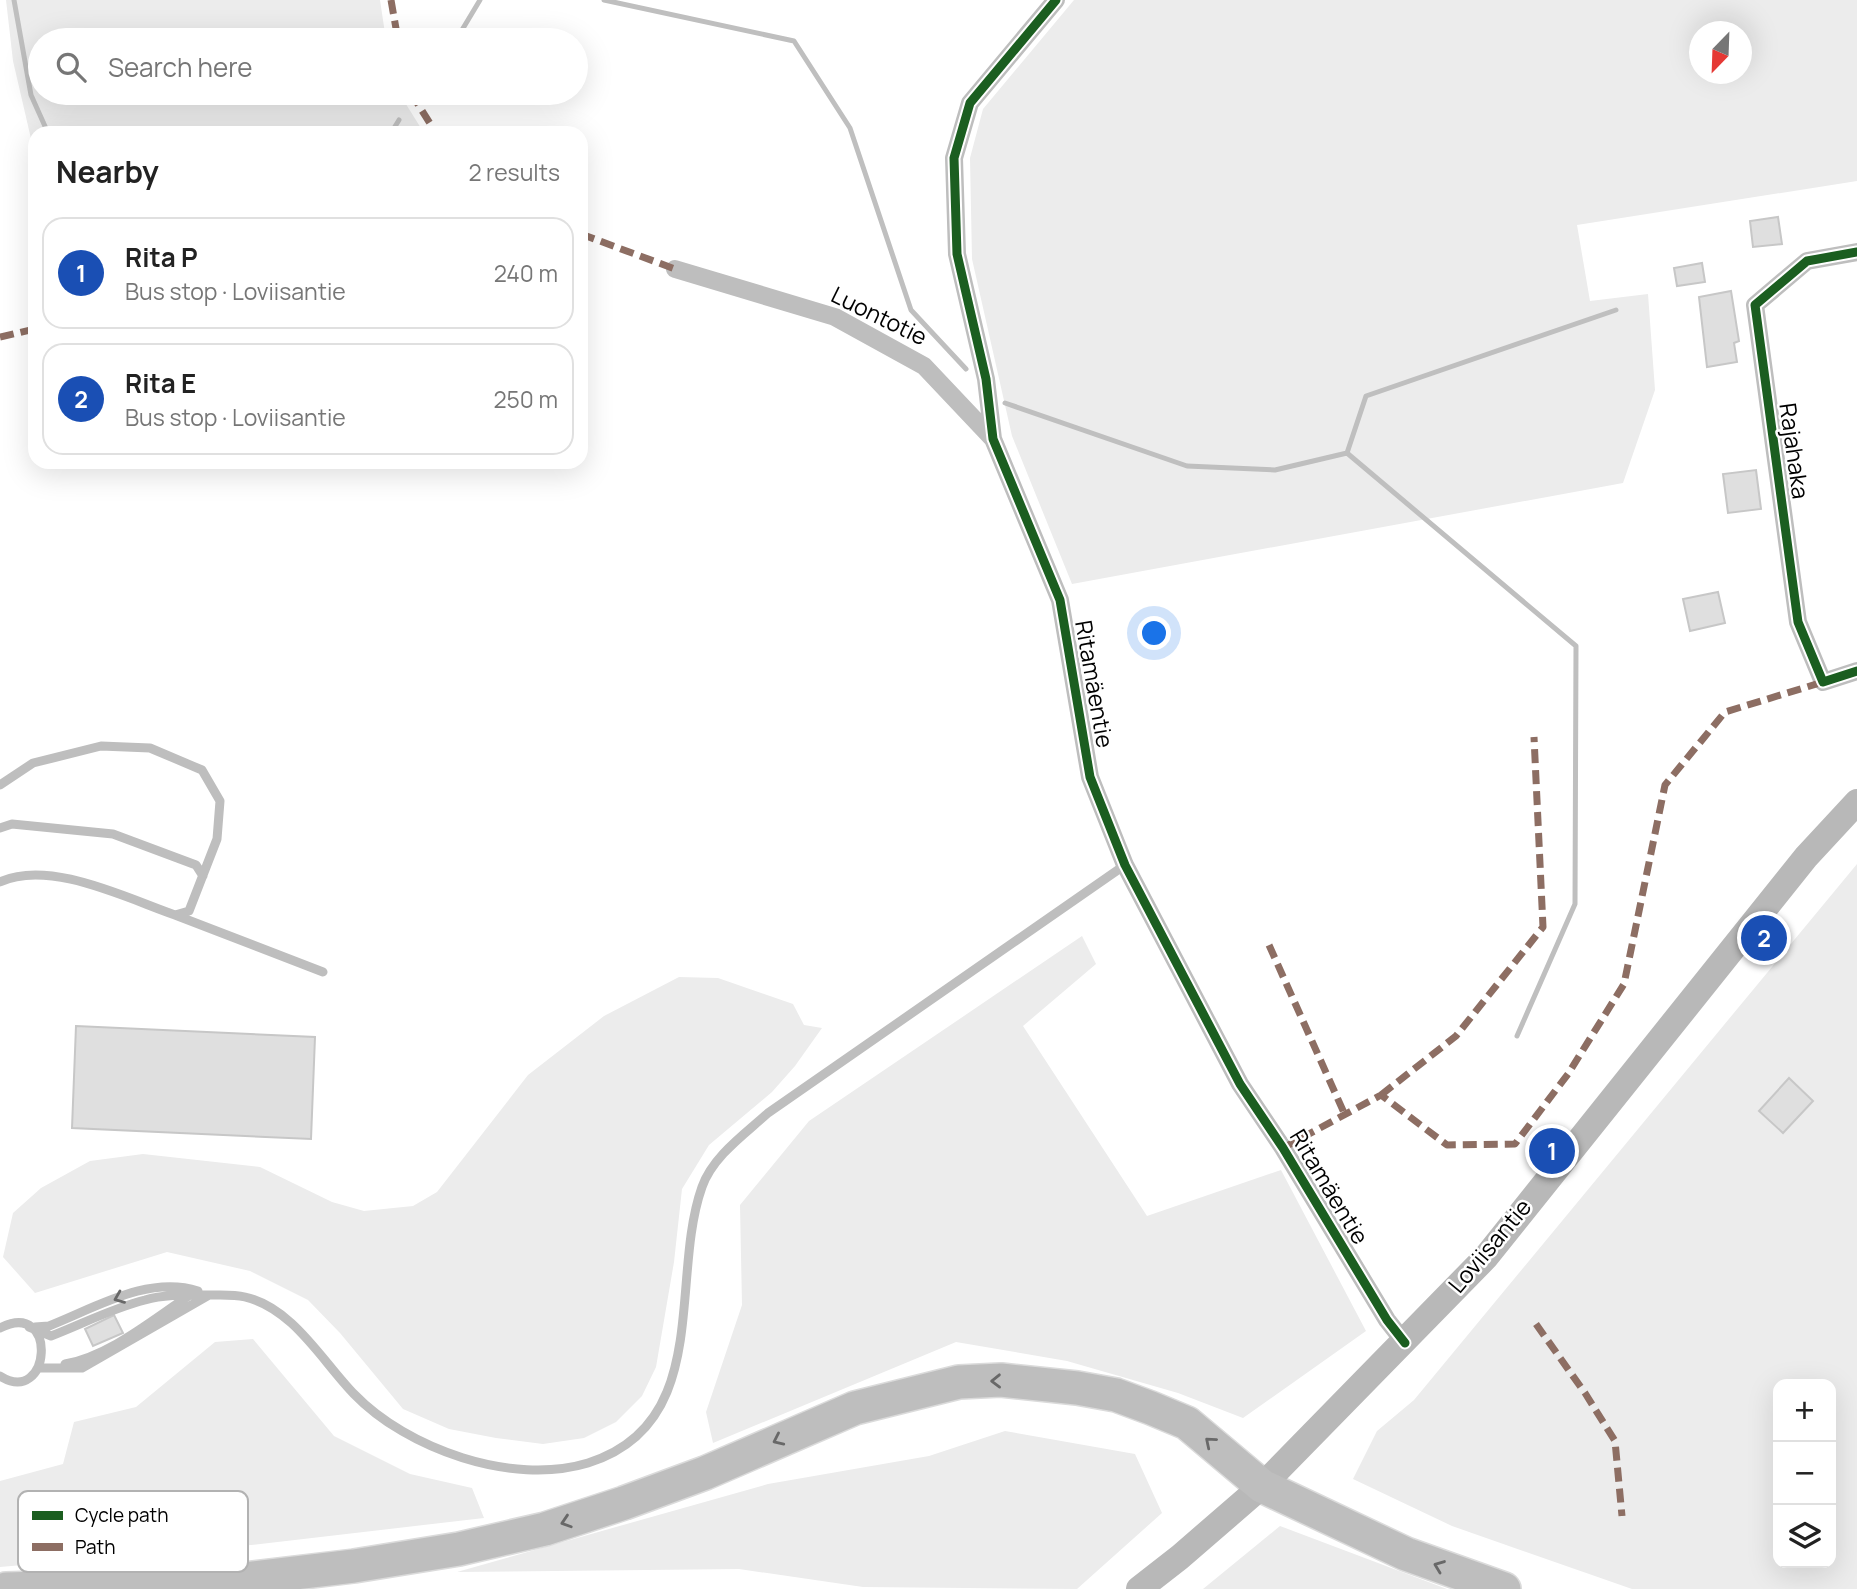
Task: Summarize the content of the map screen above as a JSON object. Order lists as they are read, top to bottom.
{
  "streets": {
    "main road": ["Loviisantie"],
    "street": ["Luontotie", "Rajahaka", "Ritamäentie"]
  },
  "crossings": [
    ["Luontotie", "Ritamäentie"],
    ["Ritamäentie", "Loviisantie"]
  ],
  "legend": ["Cycle path", "Path"],
  "north": "bottom left",
  "page": {
    "search": "Search here",
    "heading": ["Nearby", "2 results"],
    "list": [
      {
        "mark": "1",
        "name": "Rita P",
        "note": "Bus stop · Loviisantie",
        "value": "240 m"
      },
      {
        "mark": "2",
        "name": "Rita E",
        "note": "Bus stop · Loviisantie",
        "value": "250 m"
      }
    ],
    "pins": ["2", "1"],
    "map_buttons": ["+", "−"]
  }
}
